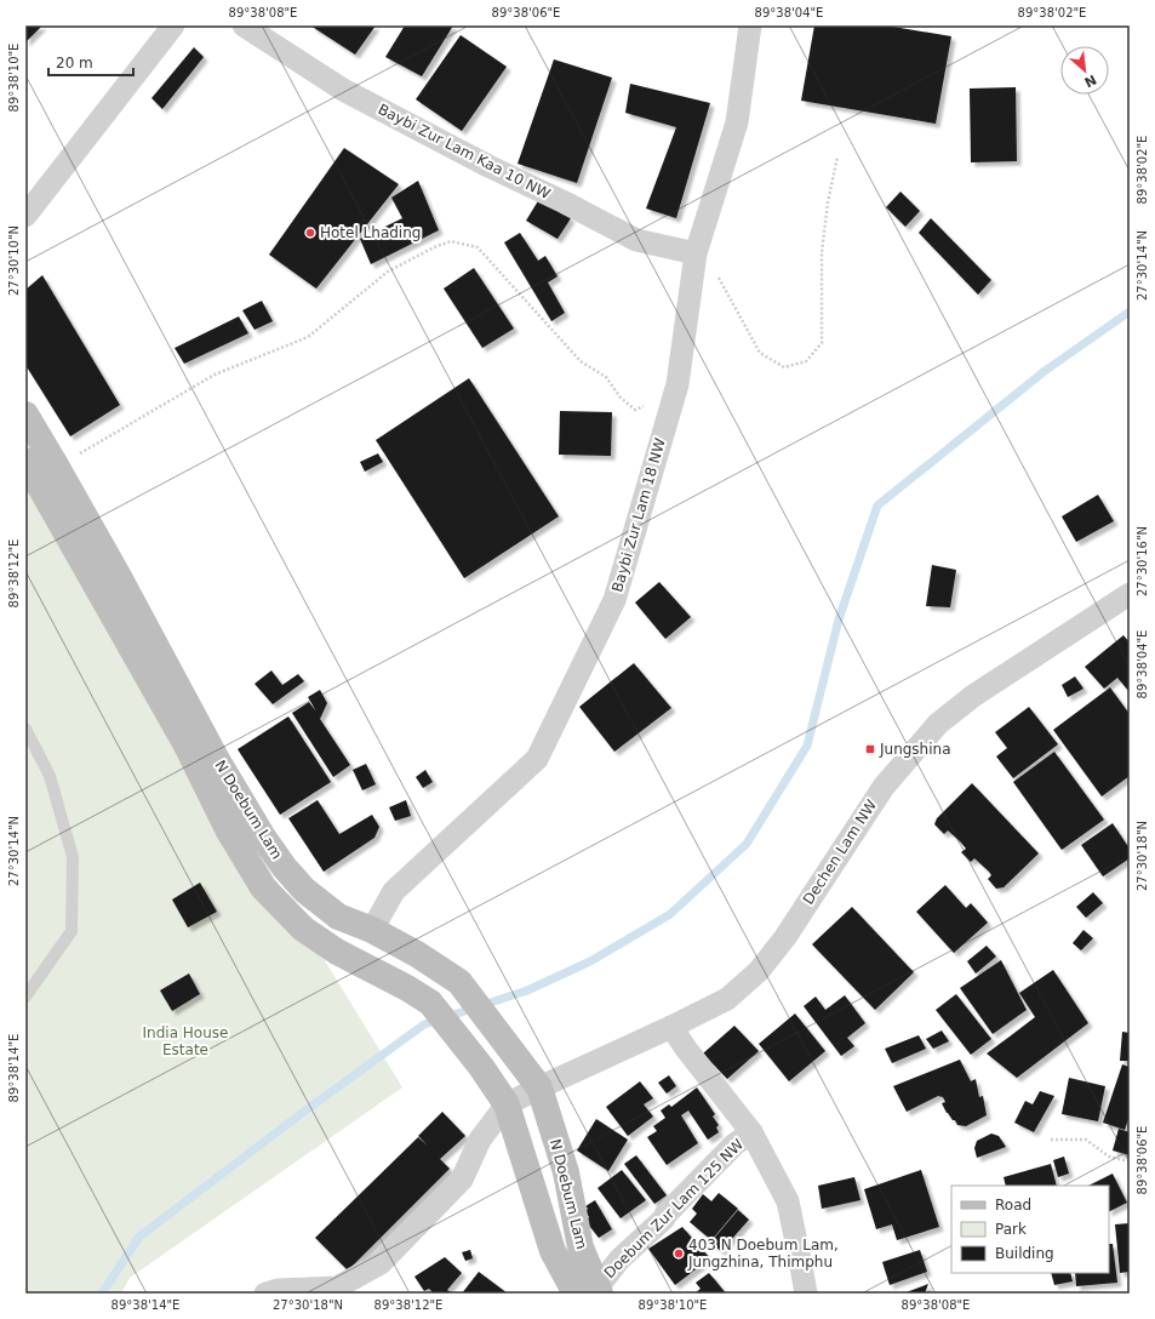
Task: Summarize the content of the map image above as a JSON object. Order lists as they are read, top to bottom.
{
  "streets": {
    "main road": ["N Doebum Lam"],
    "street": [
      "Baybi Zur Lam Kaa 10 NW",
      "Baybi Zur Lam 18 NW",
      "Dechen Lam NW",
      "Doebum Zur Lam 125 NW"
    ]
  },
  "crossings": [
    ["Baybi Zur Lam Kaa 10 NW", "Baybi Zur Lam 18 NW"],
    ["Baybi Zur Lam 18 NW", "N Doebum Lam"],
    ["N Doebum Lam", "Dechen Lam NW"],
    ["N Doebum Lam", "Doebum Zur Lam 125 NW"]
  ],
  "parks": ["India House Estate"],
  "places": {
    "other": ["Hotel Lhading", "403 N Doebum Lam, Jungzhina, Thimphu"],
    "transit": ["Jungshina"]
  },
  "legend": ["Road", "Park", "Building"],
  "scale_bar": "20 m",
  "north": "bottom right",
  "coordinates": [
    "89°38'08\"E",
    "89°38'06\"E",
    "89°38'04\"E",
    "89°38'02\"E",
    "89°38'10\"E",
    "27°30'10\"N",
    "27°30'14\"N",
    "27°30'16\"N",
    "89°38'12\"E",
    "27°30'18\"N",
    "89°38'14\"E"
  ]
}
